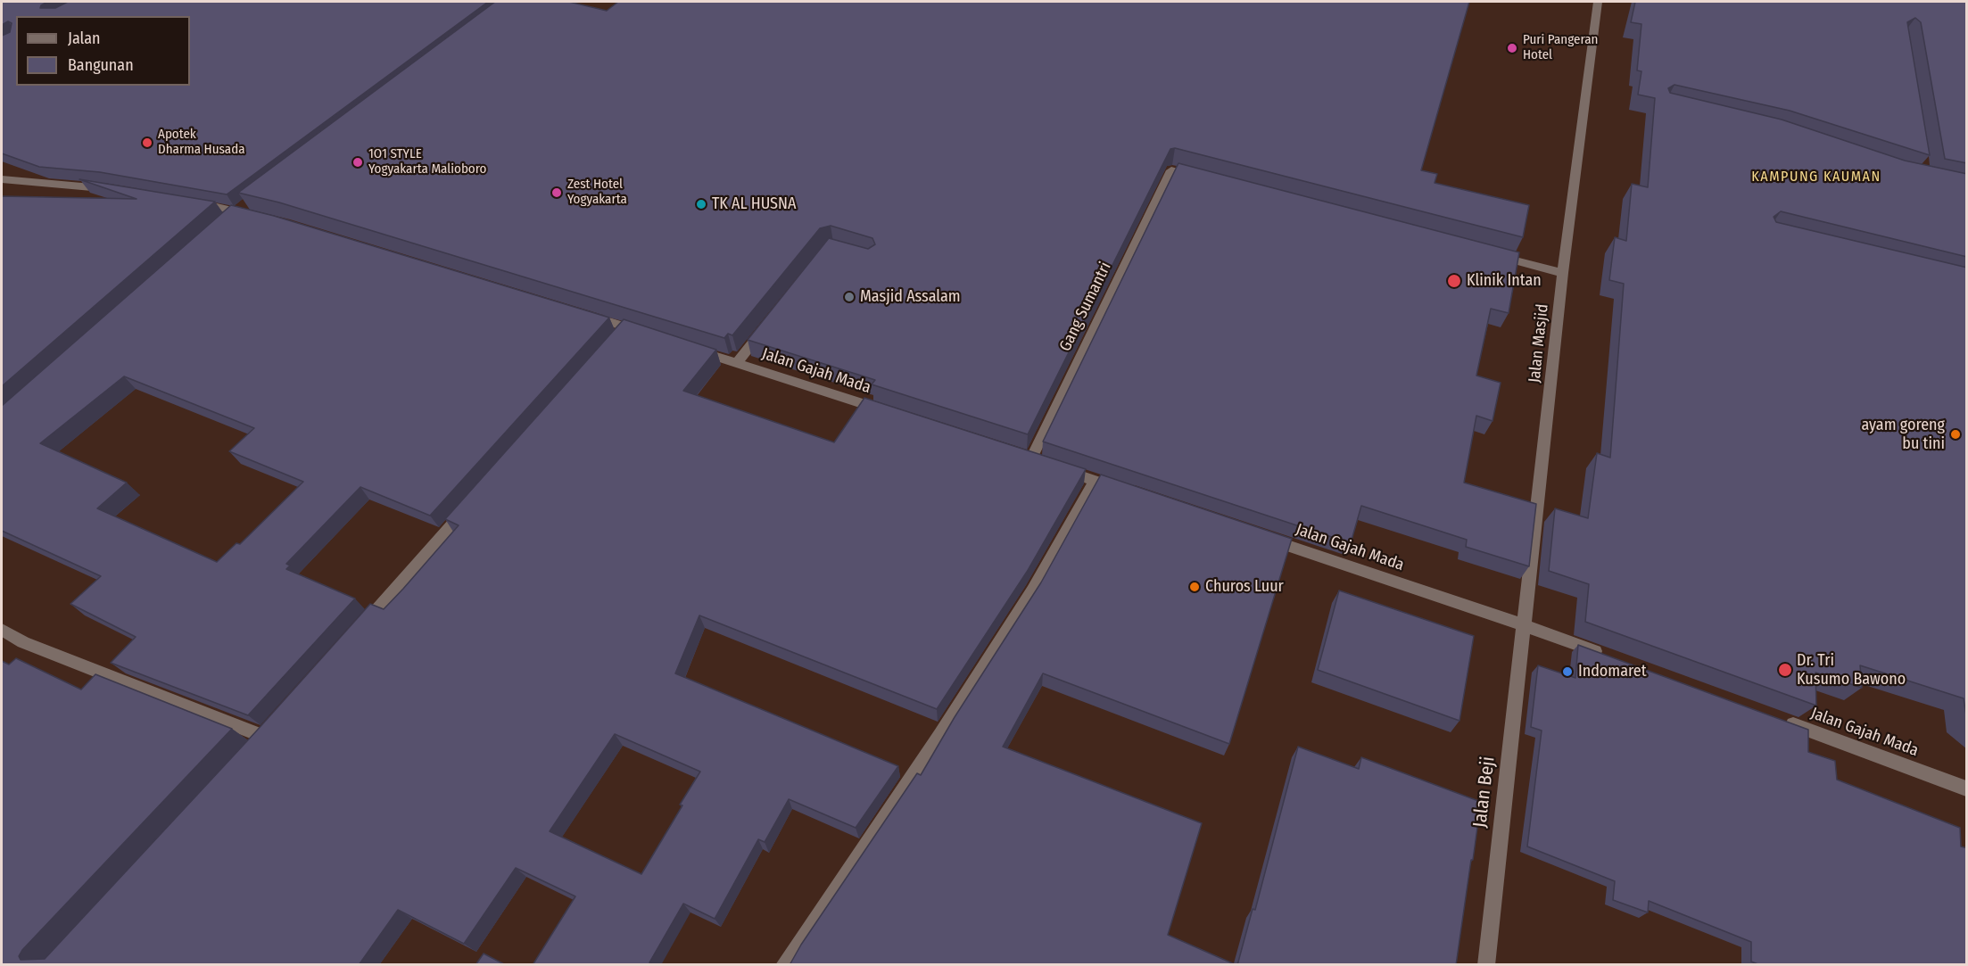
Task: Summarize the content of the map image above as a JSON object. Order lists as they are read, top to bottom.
{
  "streets": {
    "street": [
      "Gang Sumantri",
      "Jalan Masjid",
      "Jalan Gajah Mada",
      "Jalan Beji"
    ]
  },
  "crossings": [
    ["Jalan Masjid", "Jalan Gajah Mada"],
    ["Jalan Masjid", "Jalan Beji"],
    ["Jalan Gajah Mada", "Jalan Beji"]
  ],
  "districts": ["KAMPUNG KAUMAN"],
  "places": [
    "Puri Pangeran Hotel",
    "Apotek Dharma Husada",
    "1O1 STYLE Yogyakarta Malioboro",
    "Zest Hotel Yogyakarta",
    "TK AL HUSNA",
    "Klinik Intan",
    "Masjid Assalam",
    "ayam goreng bu tini",
    "Churos Luur",
    "Dr. Tri Kusumo Bawono",
    "Indomaret"
  ],
  "legend": ["Jalan", "Bangunan"]
}
